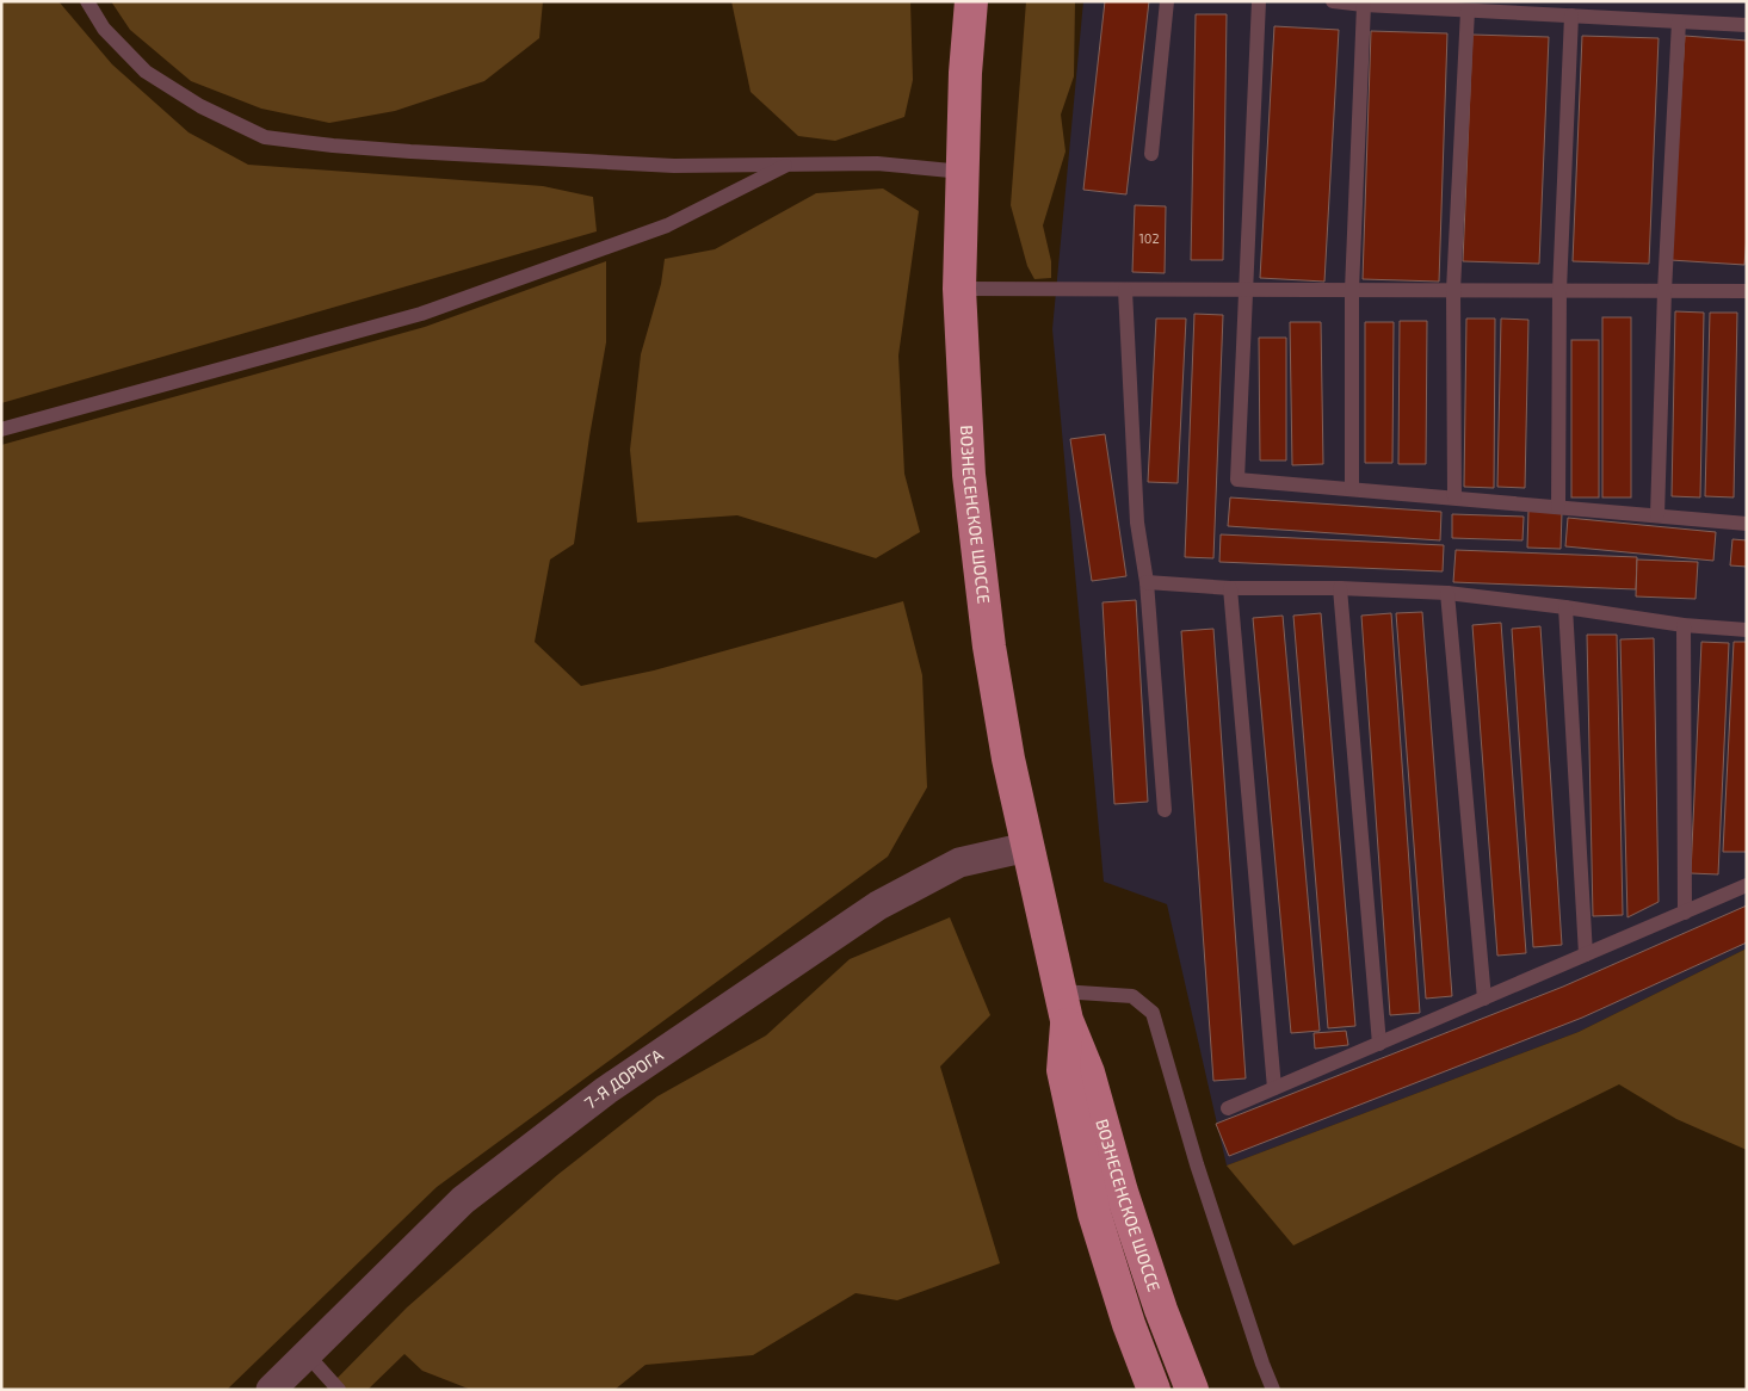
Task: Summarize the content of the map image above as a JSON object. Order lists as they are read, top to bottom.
{
  "streets": {
    "main road": ["ВОЗНЕСЕНСКОЕ ШОССЕ"],
    "street": ["7-Я ДОРОГА"]
  },
  "crossings": [
    ["ВОЗНЕСЕНСКОЕ ШОССЕ", "7-Я ДОРОГА"]
  ],
  "house_numbers": ["102"]
}
